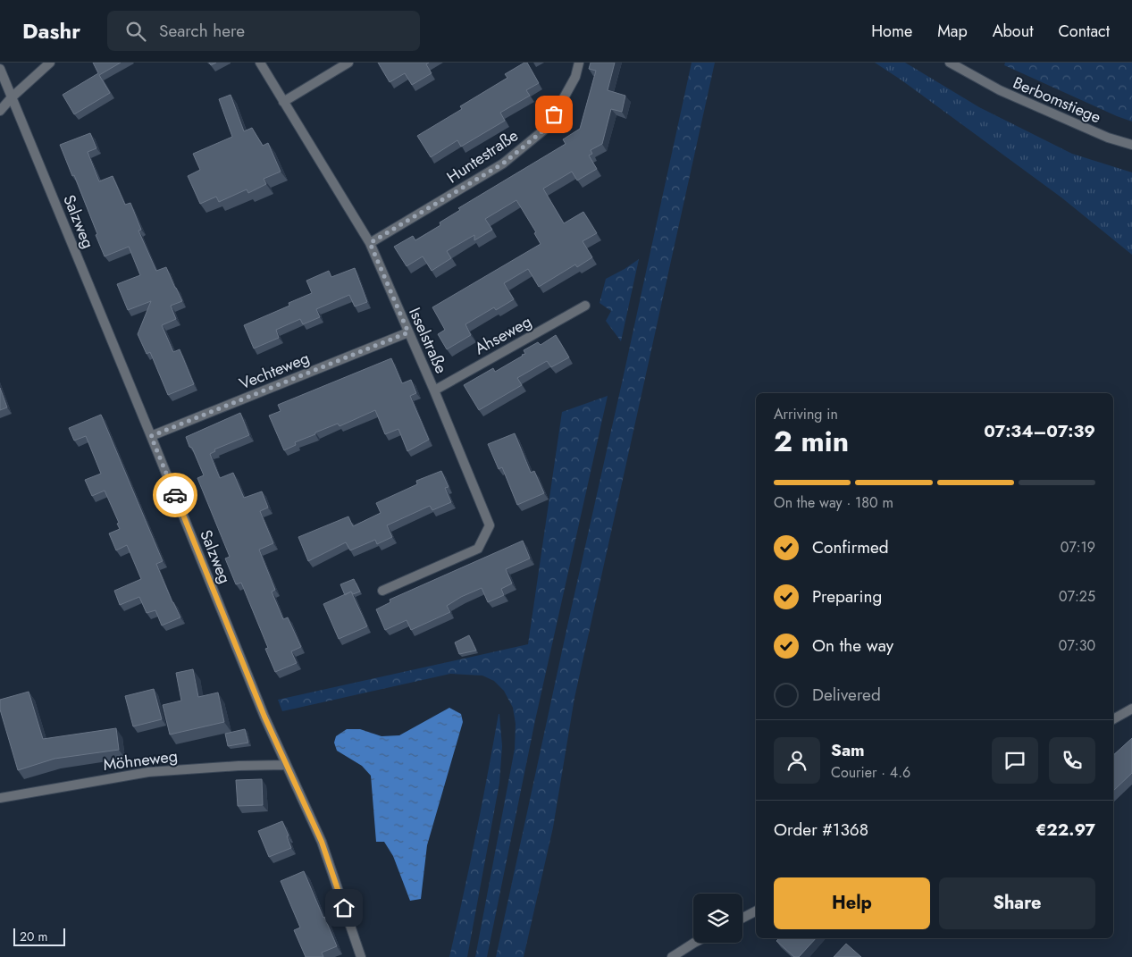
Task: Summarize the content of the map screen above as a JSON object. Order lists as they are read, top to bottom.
{
  "streets": {
    "street": [
      "Berbomstiege",
      "Huntestraße",
      "Salzweg",
      "Ahseweg",
      "Isselstraße",
      "Vechteweg",
      "Möhneweg"
    ]
  },
  "crossings": [
    ["Huntestraße", "Isselstraße"],
    ["Salzweg", "Vechteweg"],
    ["Salzweg", "Möhneweg"],
    ["Ahseweg", "Isselstraße"],
    ["Isselstraße", "Vechteweg"]
  ],
  "scale_bar": "20 m",
  "page": {
    "header": "Dashr",
    "search": "Search here",
    "nav": [
      "Home",
      "Map",
      "About",
      "Contact"
    ],
    "heading": ["2 min", "Arriving in", "07:34–07:39"],
    "panel": [
      "Sam",
      "Courier · 4.6",
      "Order #1368",
      "€22.97"
    ],
    "bar": "On the way · 180 m",
    "list": [
      ["Confirmed", "07:19"],
      ["Preparing", "07:25"],
      ["On the way", "07:30"],
      "Delivered"
    ],
    "buttons": ["Help", "Share"],
    "scale": "20 m"
  }
}
